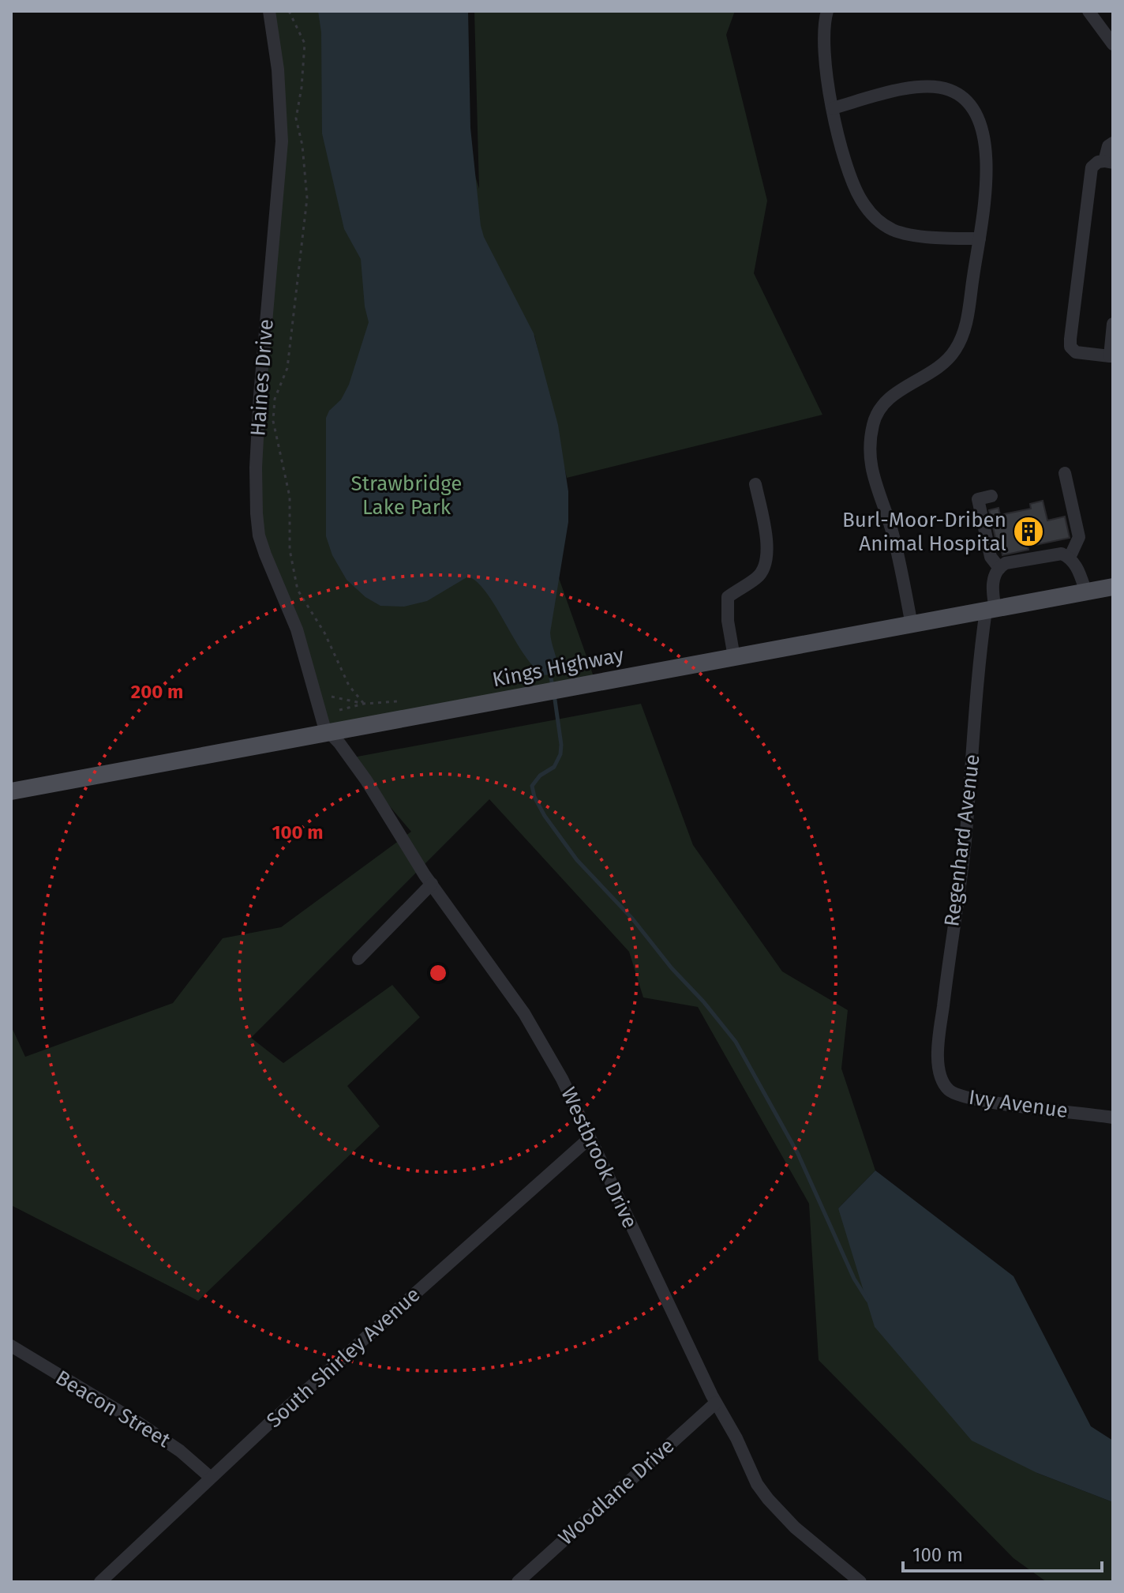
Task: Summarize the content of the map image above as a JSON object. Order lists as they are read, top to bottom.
{
  "streets": {
    "main road": ["Kings Highway"],
    "street": [
      "Haines Drive",
      "Regenhard Avenue",
      "Ivy Avenue",
      "Westbrook Drive",
      "South Shirley Avenue",
      "Beacon Street",
      "Woodlane Drive"
    ]
  },
  "crossings": [
    ["Haines Drive", "Kings Highway"],
    ["Haines Drive", "Westbrook Drive"],
    ["Kings Highway", "Regenhard Avenue"],
    ["Kings Highway", "Westbrook Drive"],
    ["Regenhard Avenue", "Ivy Avenue"],
    ["Westbrook Drive", "South Shirley Avenue"],
    ["Westbrook Drive", "Woodlane Drive"],
    ["South Shirley Avenue", "Beacon Street"]
  ],
  "parks": ["Strawbridge Lake Park"],
  "places": {
    "building": ["Burl-Moor-Driben Animal Hospital"]
  },
  "scale_bar": "100 m",
  "rings": ["200 m", "100 m"]
}
